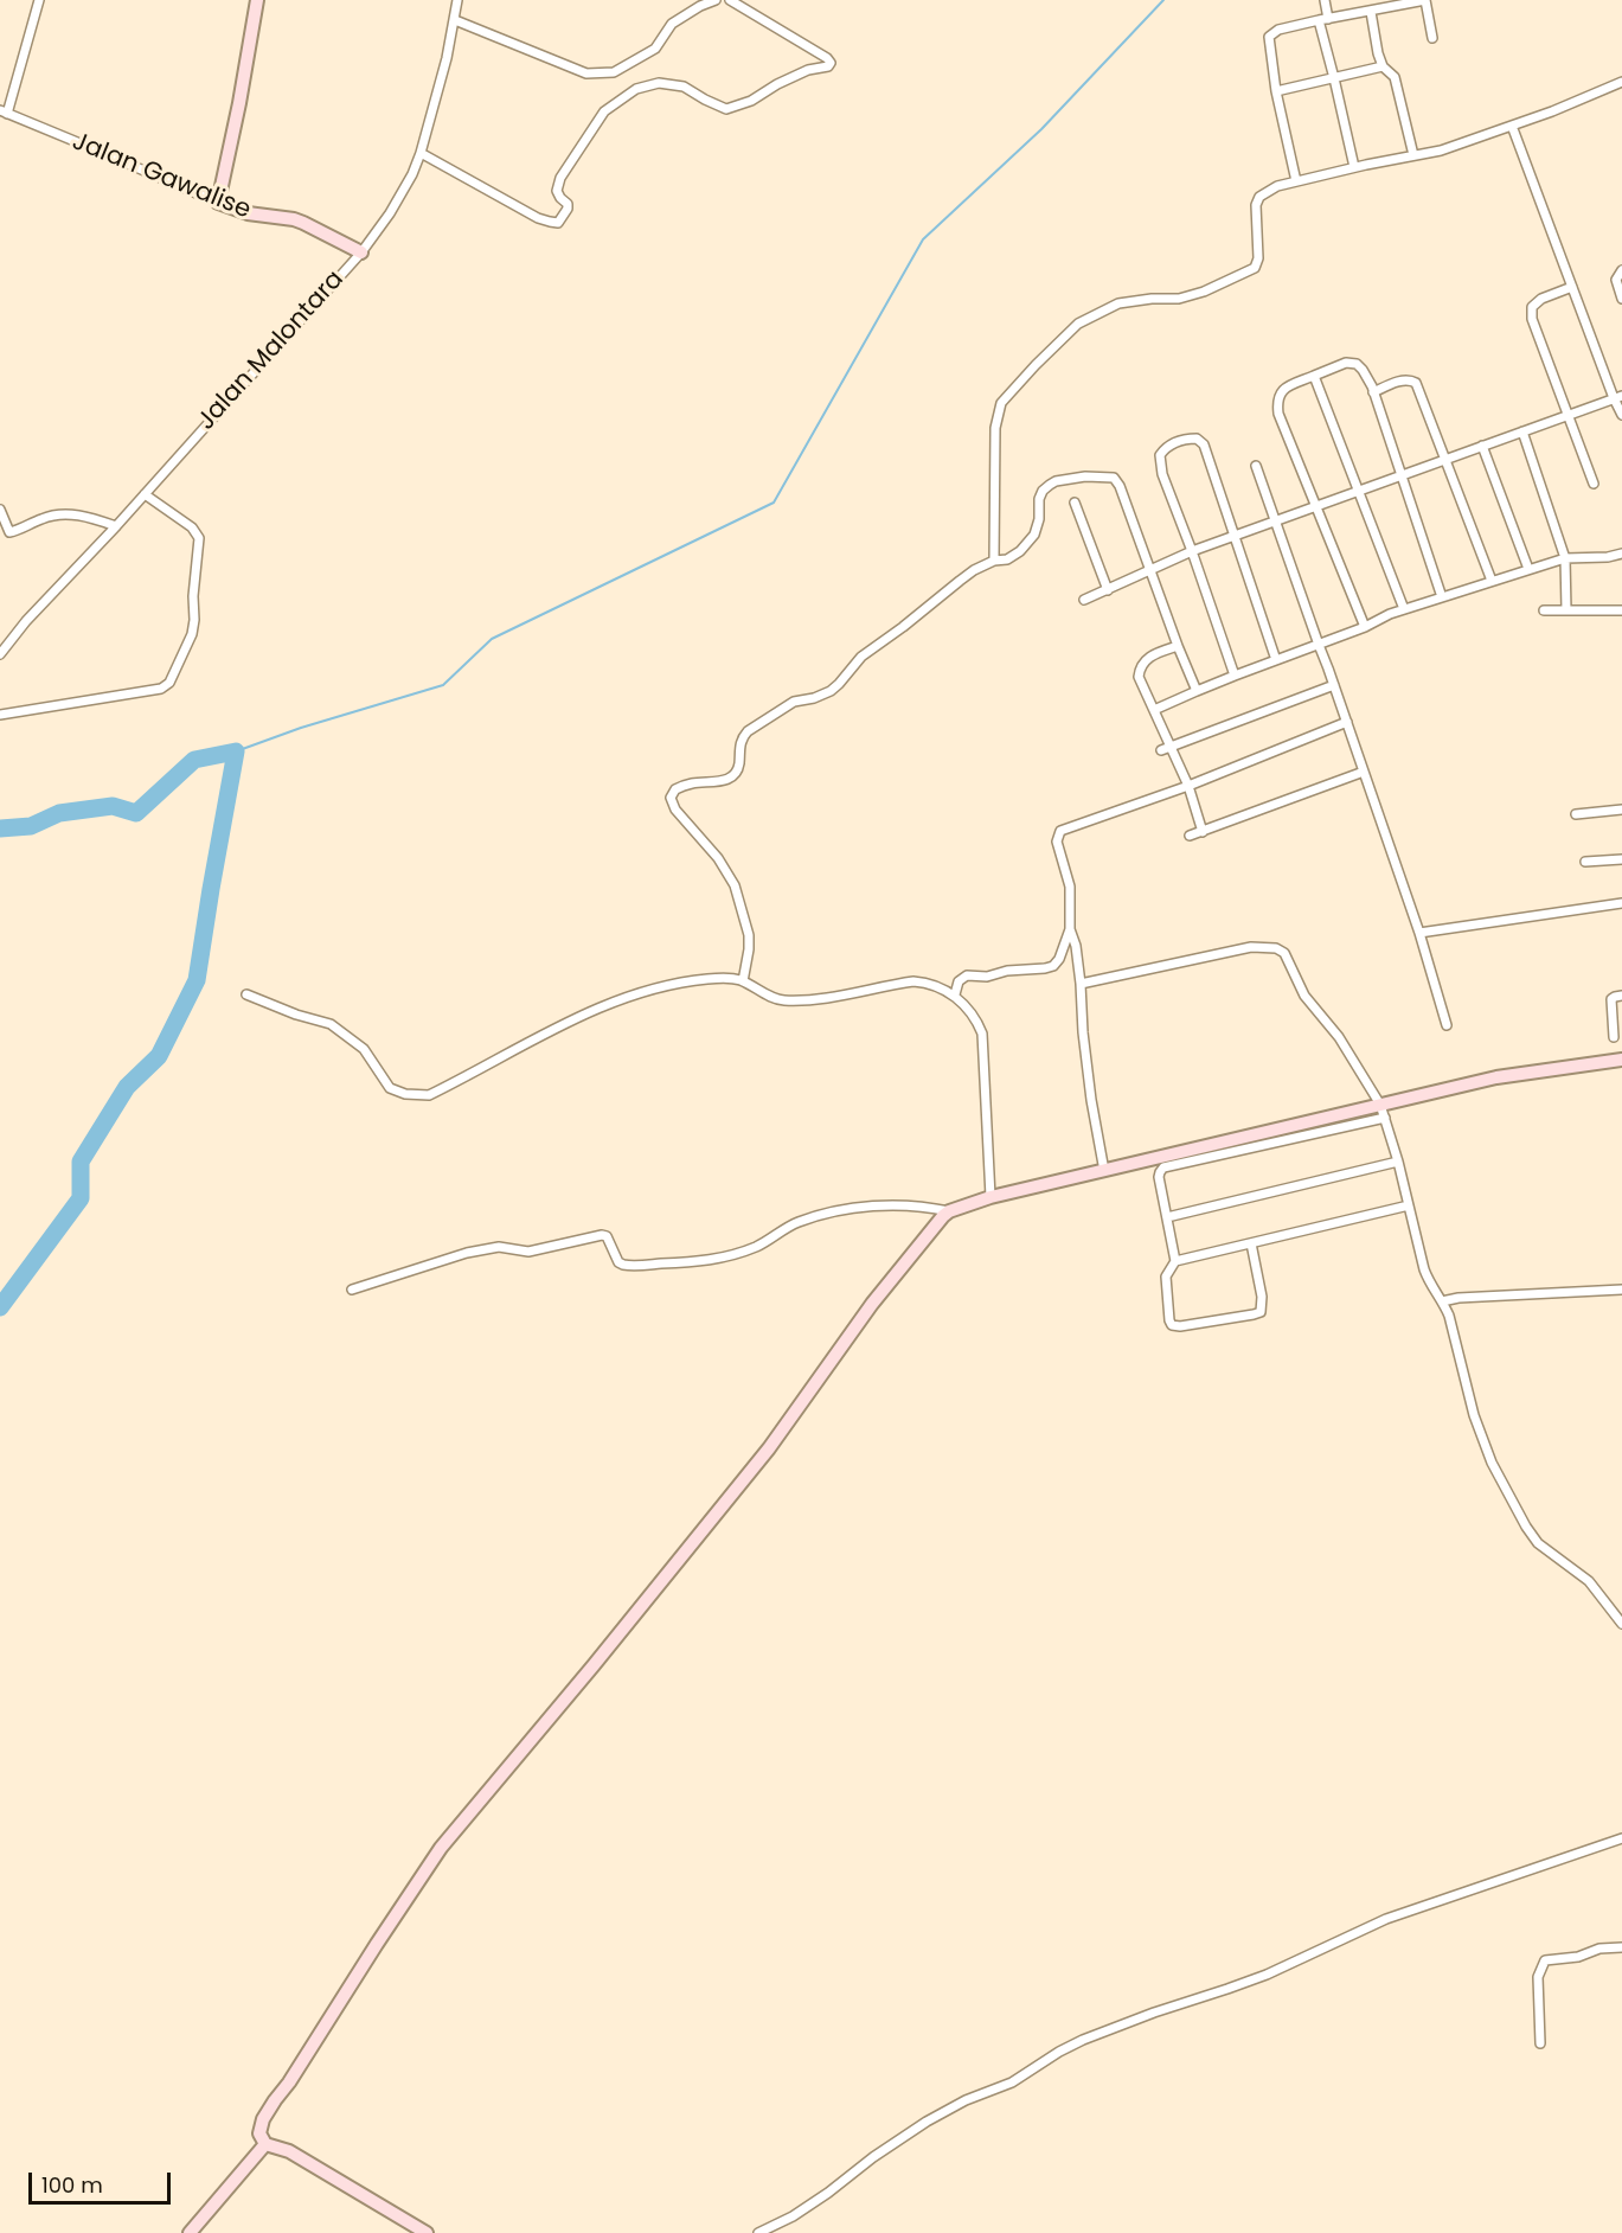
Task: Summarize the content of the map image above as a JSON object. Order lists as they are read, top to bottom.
{
  "streets": {
    "street": ["Jalan Gawalise", "Jalan Malontara"]
  },
  "crossings": [
    ["Jalan Gawalise", "Jalan Malontara"]
  ],
  "scale_bar": "100 m"
}
